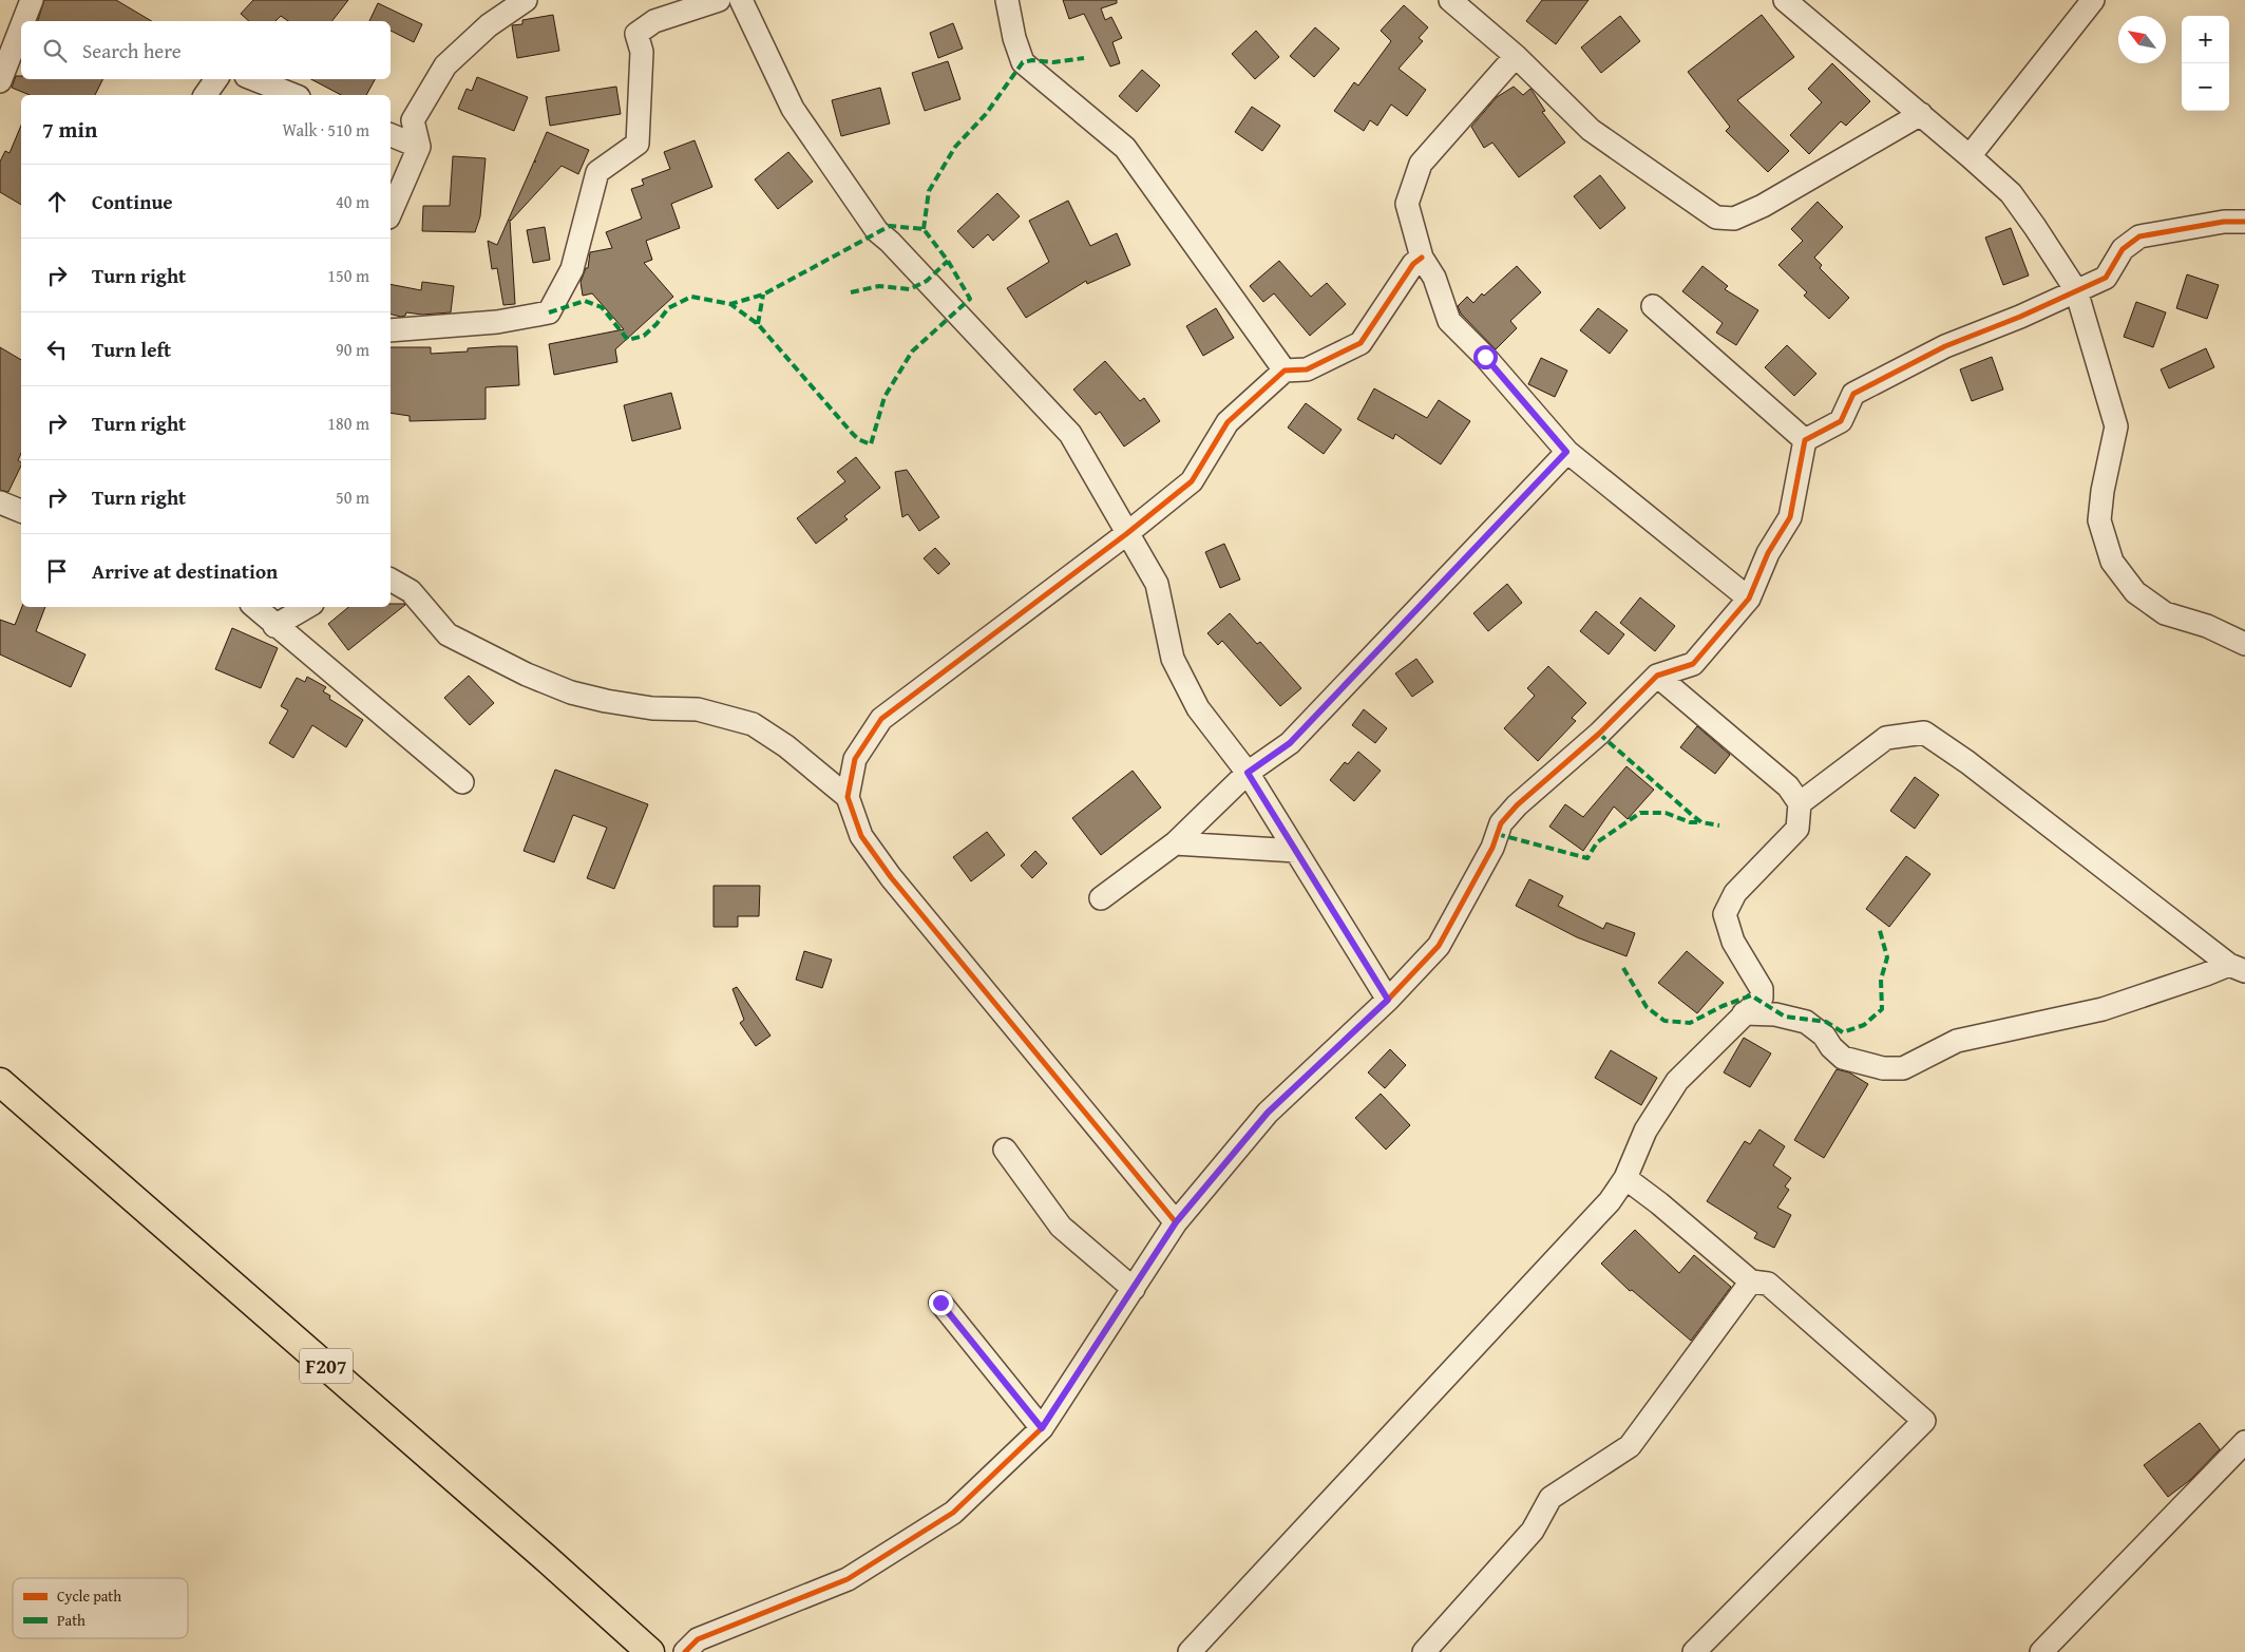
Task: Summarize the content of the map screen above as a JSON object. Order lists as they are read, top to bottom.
{
  "streets": {
    "main road": ["F207"]
  },
  "legend": ["Cycle path", "Path"],
  "north": "top left",
  "page": {
    "map_buttons": ["+", "−"],
    "search": "Search here",
    "heading": ["7 min", "Walk · 510 m"],
    "list": [
      ["Continue", "40 m"],
      ["Turn right", "150 m"],
      ["Turn left", "90 m"],
      ["Turn right", "180 m"],
      ["Turn right", "50 m"],
      "Arrive at destination"
    ]
  }
}
